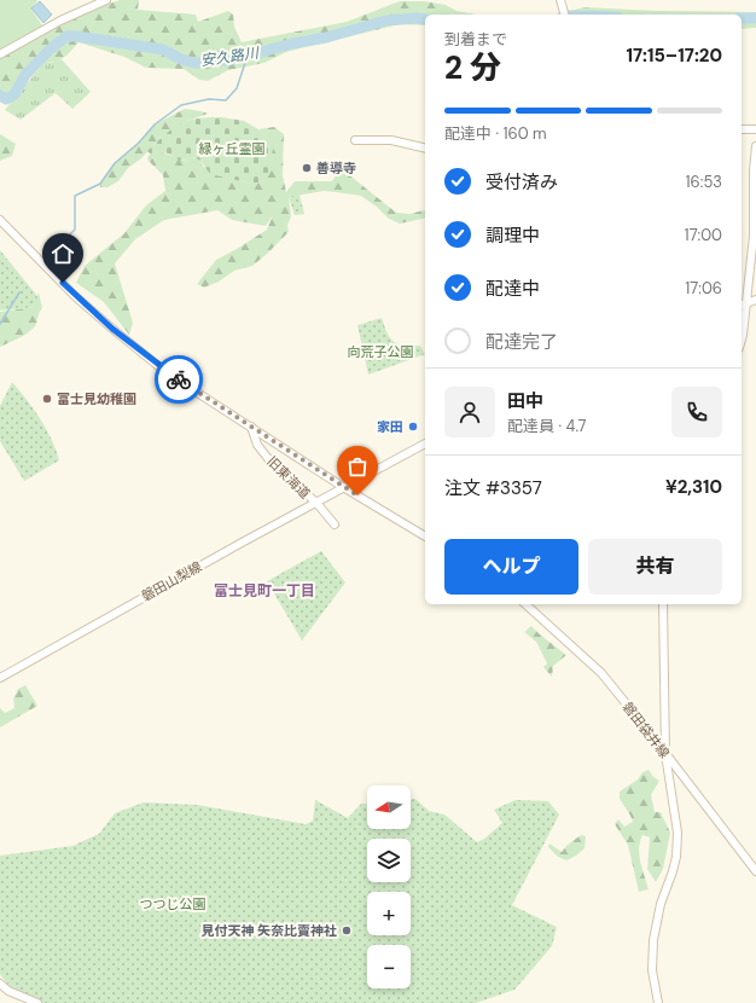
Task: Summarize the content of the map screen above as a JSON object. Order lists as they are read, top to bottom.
{
  "streets": {
    "main road": ["旧東海道", "磐田山梨線", "磐田袋井線"]
  },
  "crossings": [
    ["旧東海道", "磐田山梨線"]
  ],
  "districts": ["富士見町一丁目"],
  "water": ["安久路川"],
  "parks": ["緑ヶ丘霊園", "向荒子公園", "つつじ公園"],
  "places": [
    "善導寺",
    "富士見幼稚園",
    "家田",
    "見付天神 矢奈比賣神社"
  ],
  "north": "left",
  "page": {
    "heading": ["2 分", "到着まで", "17:15–17:20"],
    "panel": [
      "田中",
      "配達員 · 4.7",
      "注文 #3357",
      "¥2,310"
    ],
    "bar": "配達中 · 160 m",
    "list": [
      ["受付済み", "16:53"],
      ["調理中", "17:00"],
      ["配達中", "17:06"],
      "配達完了"
    ],
    "buttons": ["ヘルプ", "共有"],
    "map_buttons": ["+", "−"]
  }
}
